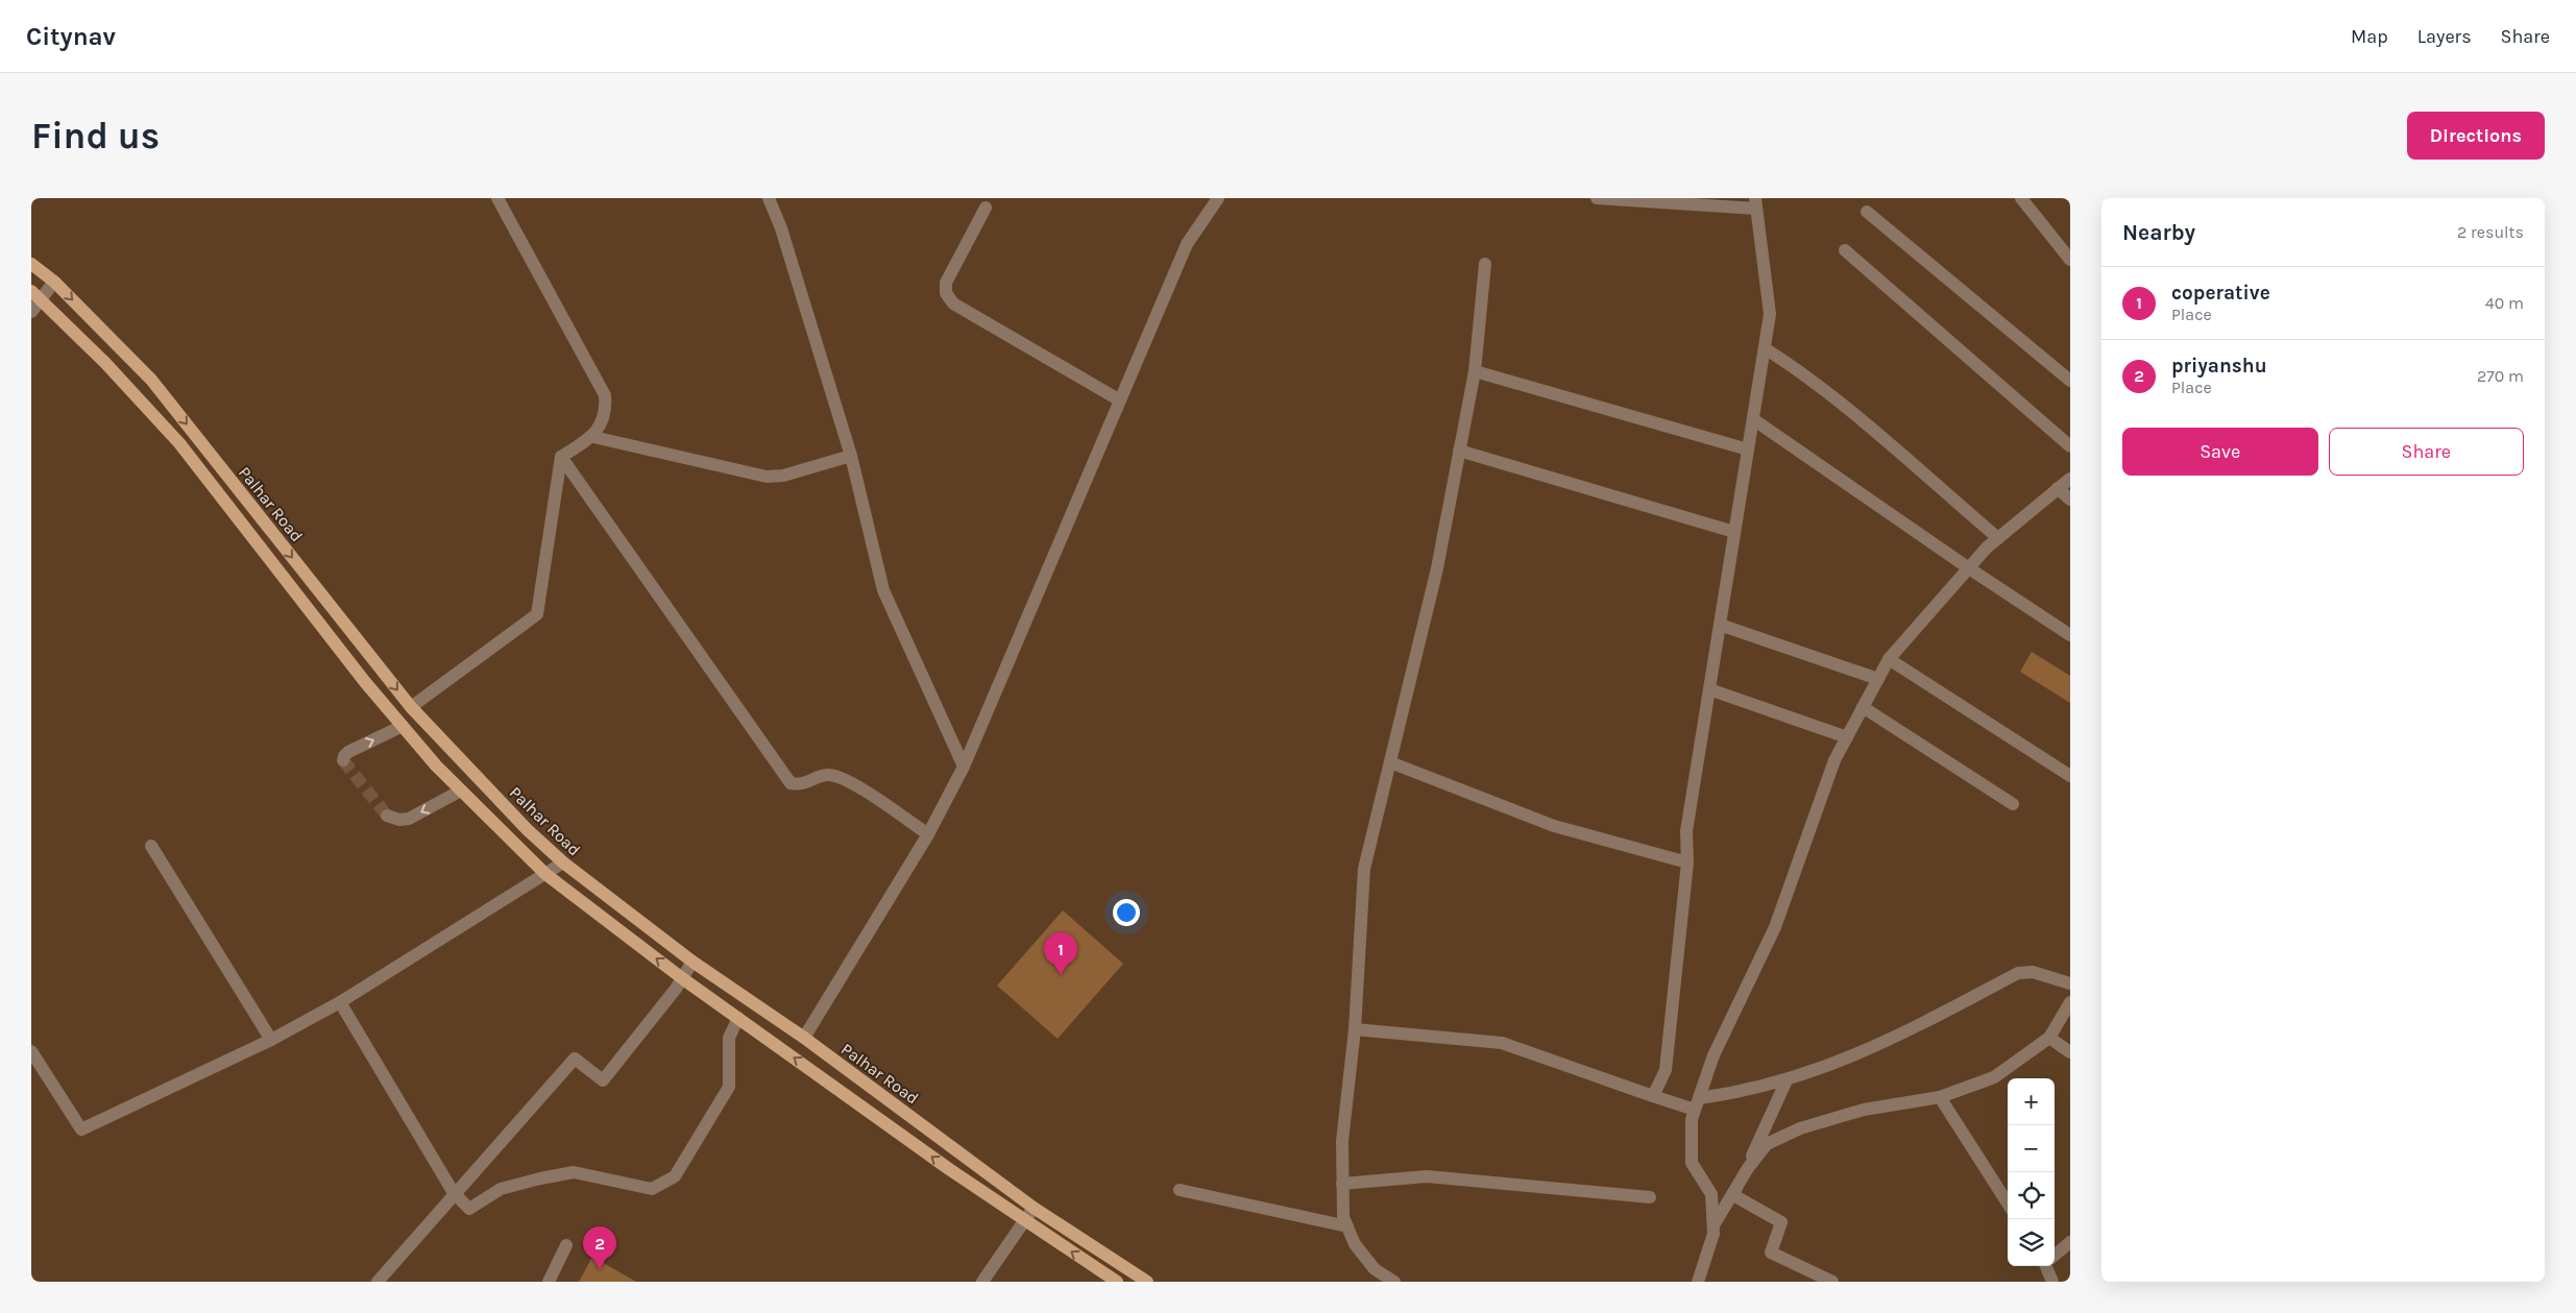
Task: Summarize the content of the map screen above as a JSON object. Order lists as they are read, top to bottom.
{
  "streets": {
    "main road": ["Palhar Road"]
  },
  "page": {
    "header": "Citynav",
    "nav": ["Map", "Layers", "Share"],
    "buttons": [
      "Directions",
      ["Save", "Share"]
    ],
    "title": "Find us",
    "heading": ["Nearby", "2 results"],
    "list": [
      {
        "mark": "1",
        "name": "coperative",
        "note": "Place",
        "value": "40 m"
      },
      {
        "mark": "2",
        "name": "priyanshu",
        "note": "Place",
        "value": "270 m"
      }
    ],
    "pins": ["1", "2"],
    "map_buttons": ["+", "−"]
  }
}
